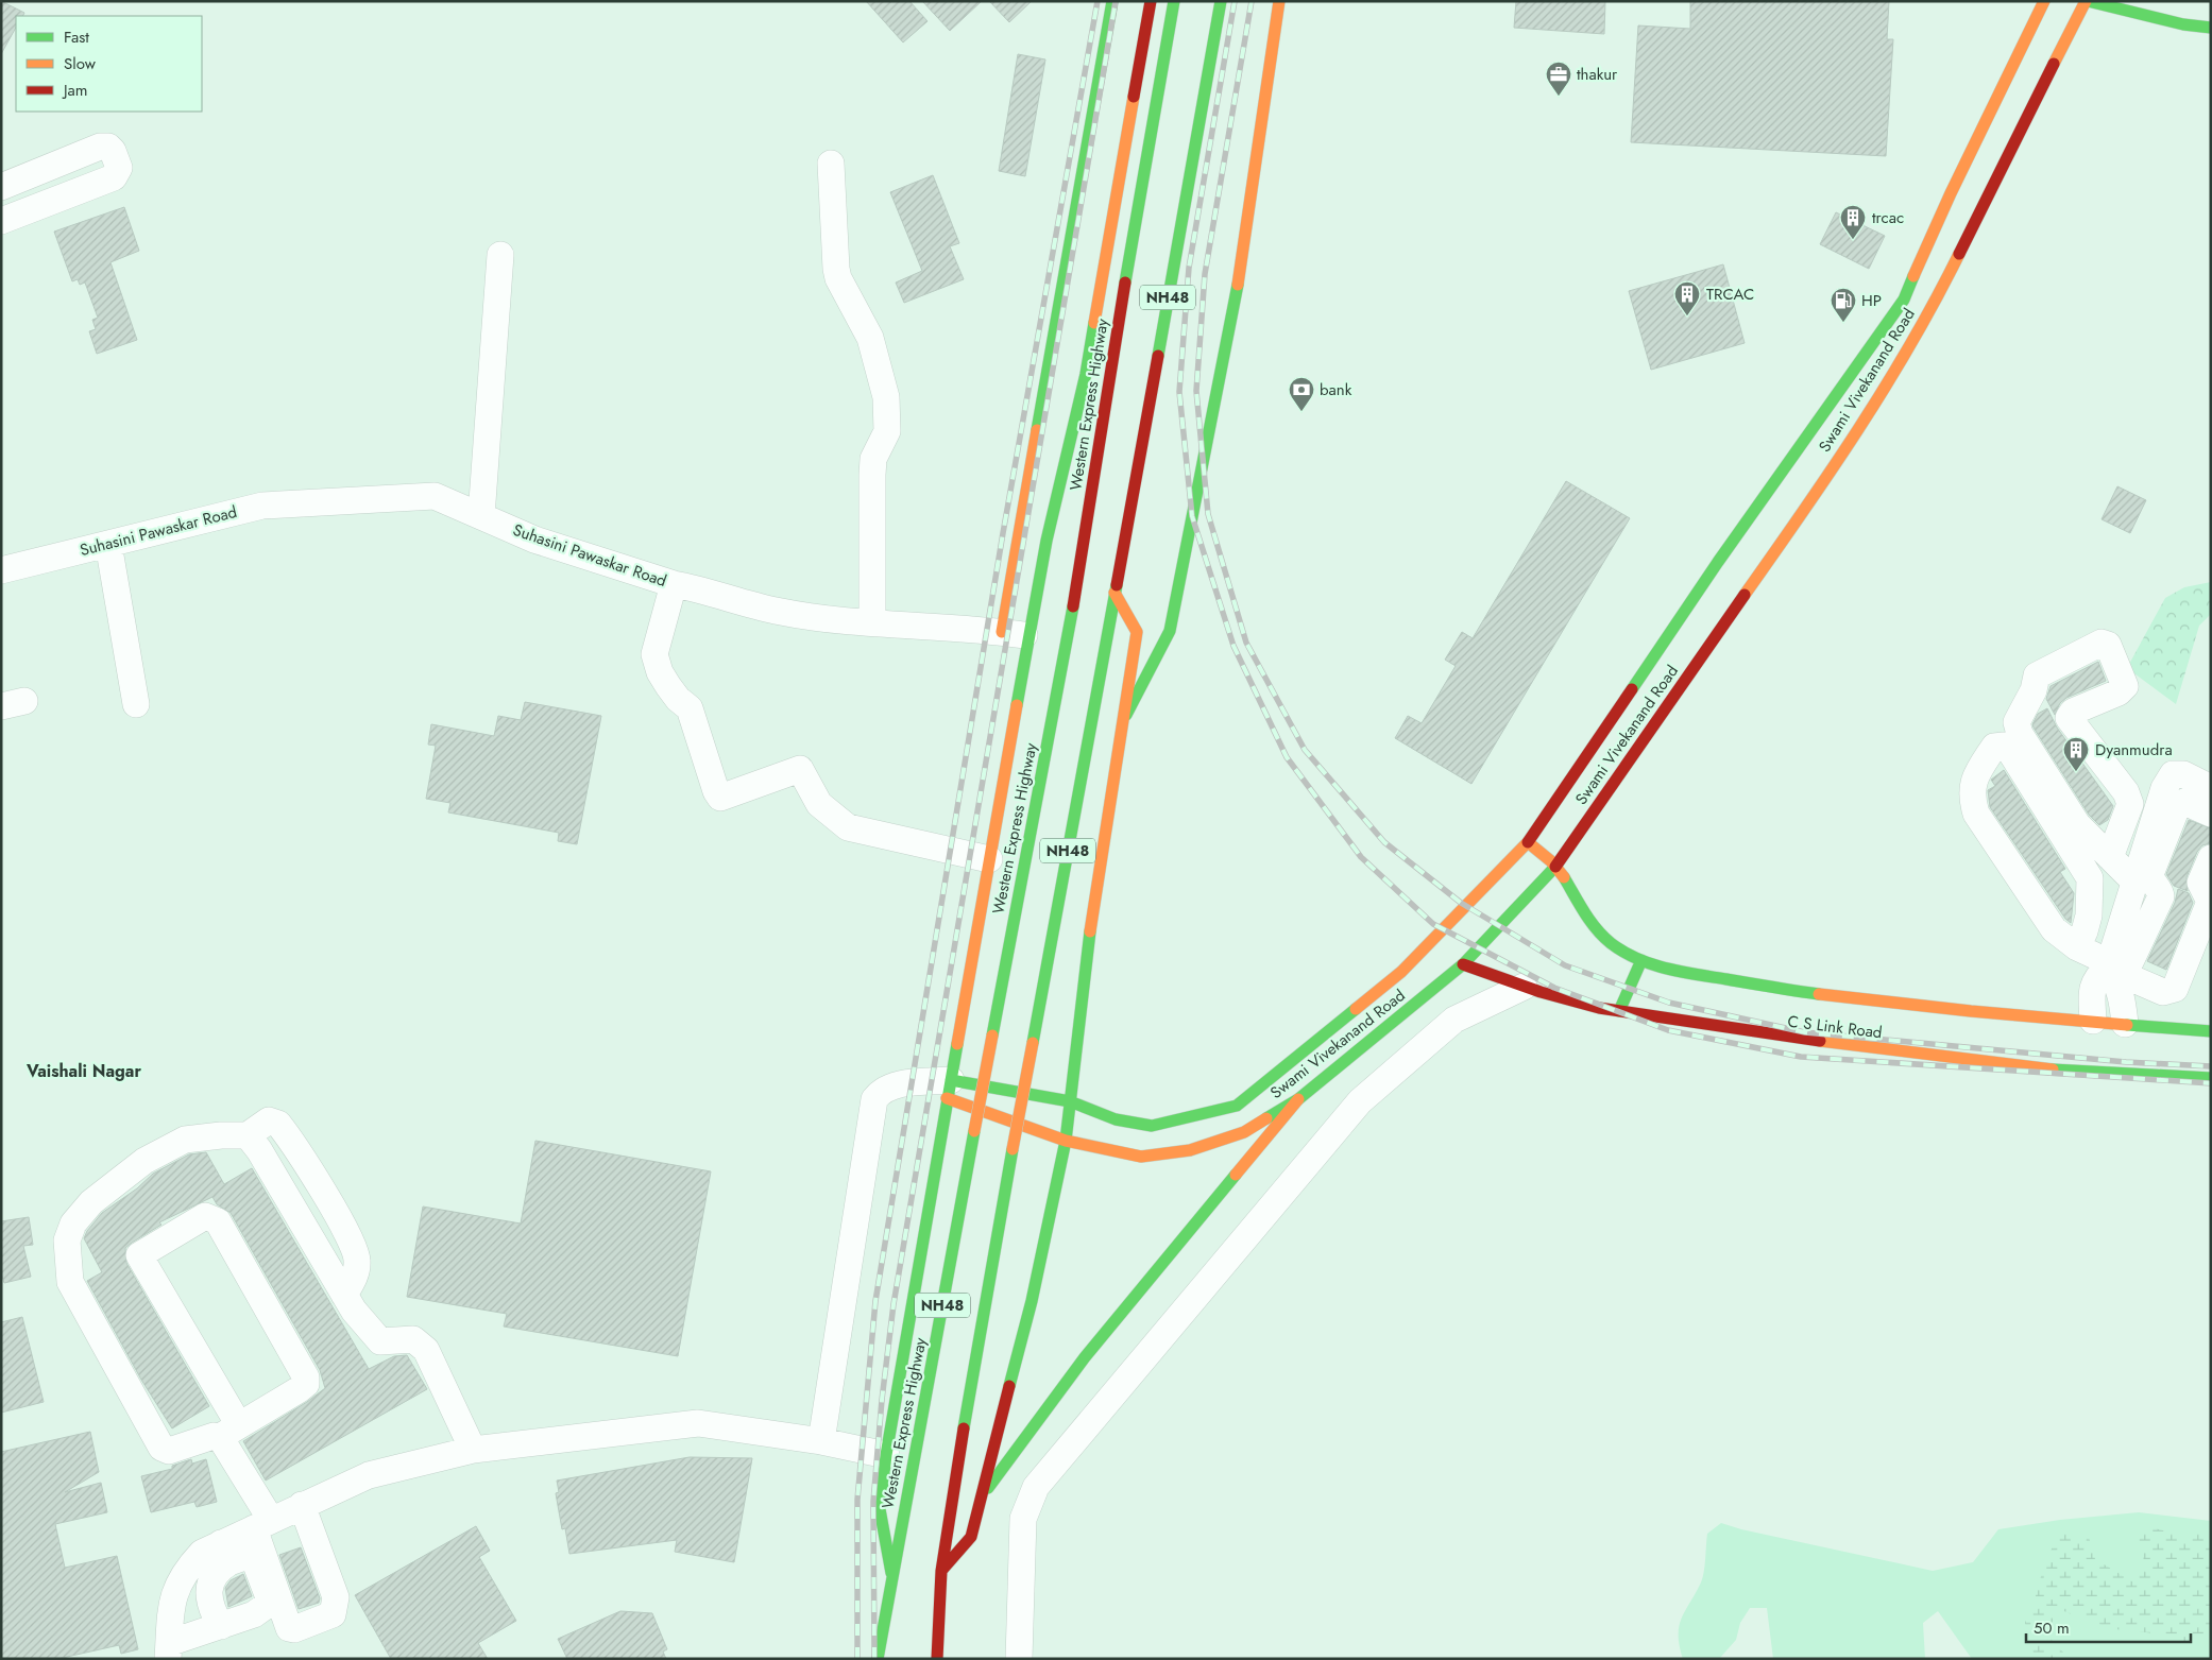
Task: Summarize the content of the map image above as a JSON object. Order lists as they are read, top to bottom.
{
  "streets": {
    "main road": [
      "NH48",
      "Swami Vivekanand Road",
      "Western Express Highway",
      "C S Link Road"
    ],
    "street": ["Suhasini Pawaskar Road"]
  },
  "crossings": [
    ["Swami Vivekanand Road", "C S Link Road"]
  ],
  "districts": ["Vaishali Nagar"],
  "places": {
    "office": ["thakur"],
    "building": ["trcac", "TRCAC", "Dyanmudra"],
    "fuel station": ["HP"],
    "bank": ["bank"]
  },
  "legend": ["Fast", "Slow", "Jam"],
  "scale_bar": "50 m"
}
